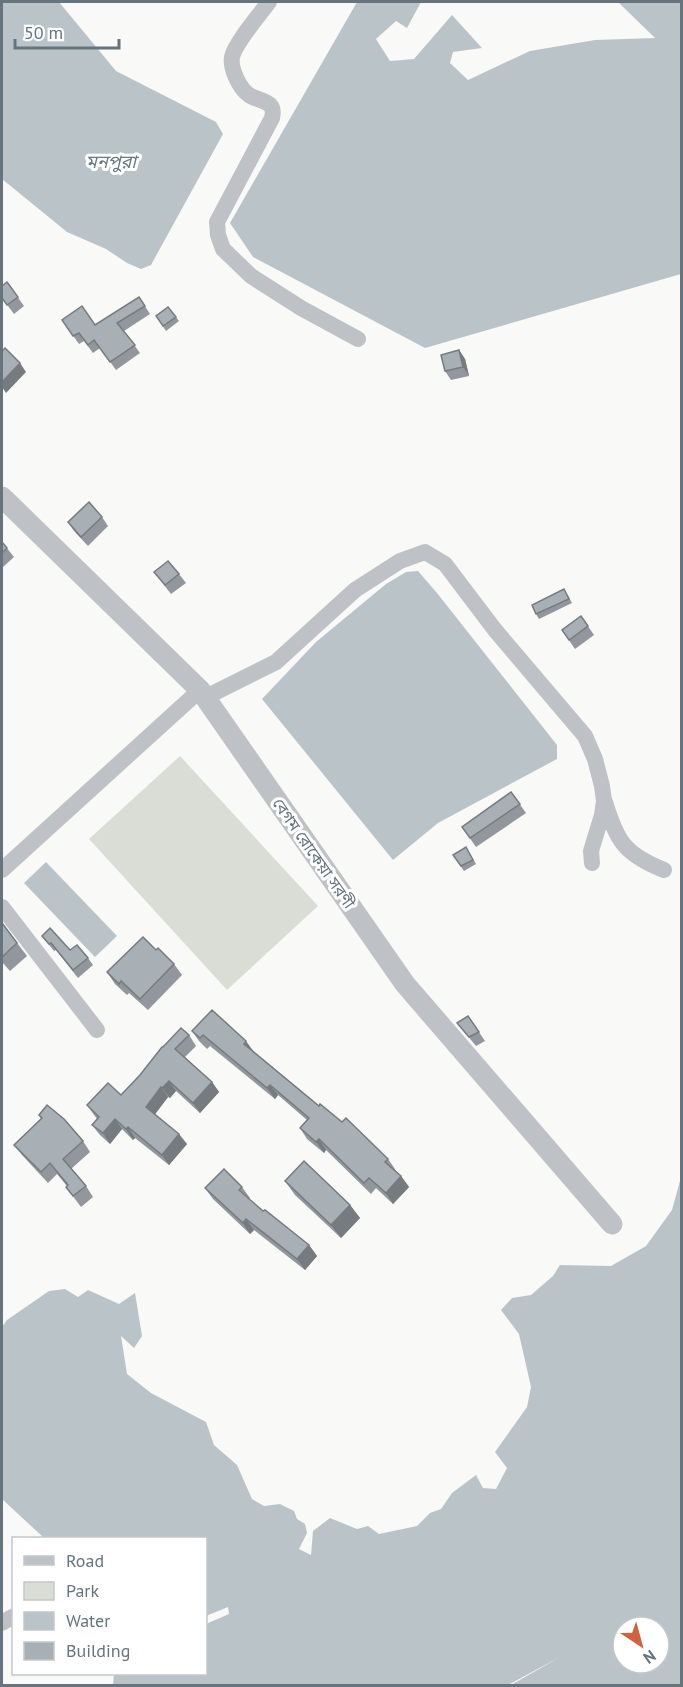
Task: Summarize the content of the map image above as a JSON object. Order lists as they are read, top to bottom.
{
  "streets": {
    "street": ["বেগম রোকেয়া সরণী"]
  },
  "water": ["মনপুরা"],
  "legend": [
    "Road",
    "Park",
    "Water",
    "Building"
  ],
  "scale_bar": "50 m",
  "north": "bottom right"
}
